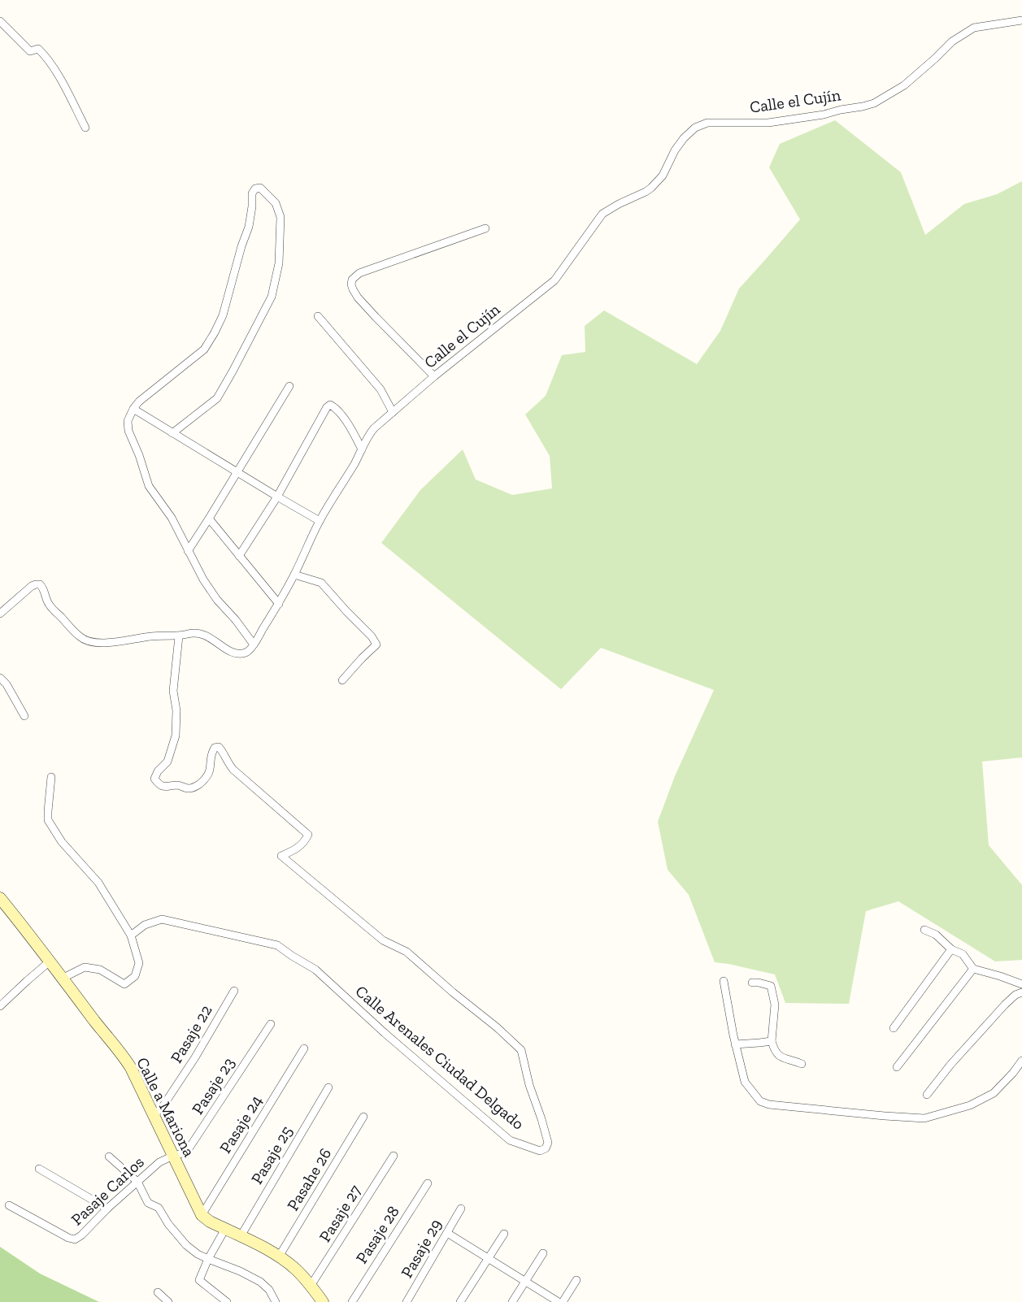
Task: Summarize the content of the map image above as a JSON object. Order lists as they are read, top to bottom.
{
  "streets": {
    "main road": ["Calle a Mariona"],
    "street": [
      "Calle el Cujín",
      "Pasaje 22",
      "Calle Arenales Ciudad Delgado",
      "Pasaje 23",
      "Pasaje 24",
      "Pasaje 25",
      "Pasahe 26",
      "Pasaje Carlos",
      "Pasaje 27",
      "Pasaje 28",
      "Pasaje 29"
    ]
  },
  "crossings": [
    ["Pasaje 22", "Calle a Mariona"],
    ["Pasaje 23", "Calle a Mariona"],
    ["Pasaje 23", "Pasaje Carlos"],
    ["Calle a Mariona", "Pasaje 24"],
    ["Calle a Mariona", "Pasaje Carlos"]
  ]
}
